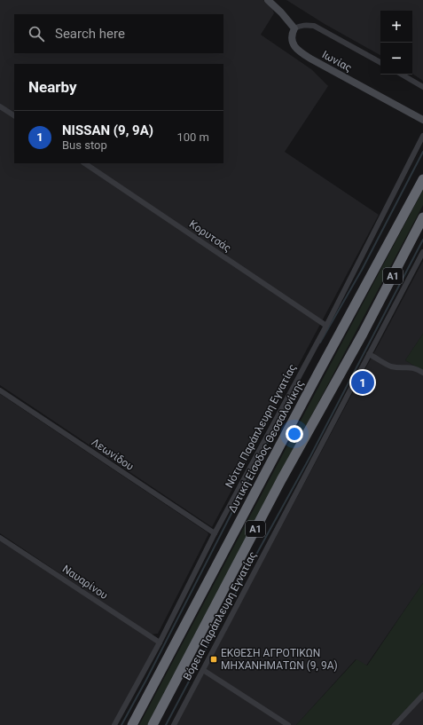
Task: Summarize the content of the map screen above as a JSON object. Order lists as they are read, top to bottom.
{
  "streets": {
    "highway": ["Α1", "Δυτική Είσοδος Θεσσαλονίκης"],
    "street": [
      "Ιωνίας",
      "Κορυτσάς",
      "Νότια Παράπλευρη Εγνατίας",
      "Λεωνίδου",
      "Ναυαρίνου",
      "Βόρεια Παράπλευρη Εγνατίας"
    ]
  },
  "crossings": [
    ["Κορυτσάς", "Νότια Παράπλευρη Εγνατίας"],
    ["Νότια Παράπλευρη Εγνατίας", "Λεωνίδου"],
    ["Νότια Παράπλευρη Εγνατίας", "Ναυαρίνου"]
  ],
  "places": {
    "transit": ["ΕΚΘΕΣΗ ΑΓΡΟΤΙΚΩΝ ΜΗΧΑΝΗΜΑΤΩΝ (9, 9Α)"]
  },
  "page": {
    "map_buttons": ["+", "−"],
    "search": "Search here",
    "heading": "Nearby",
    "list": [
      {
        "mark": "1",
        "name": "NISSAN (9, 9Α)",
        "note": "Bus stop",
        "value": "100 m"
      }
    ],
    "pins": "1"
  }
}
